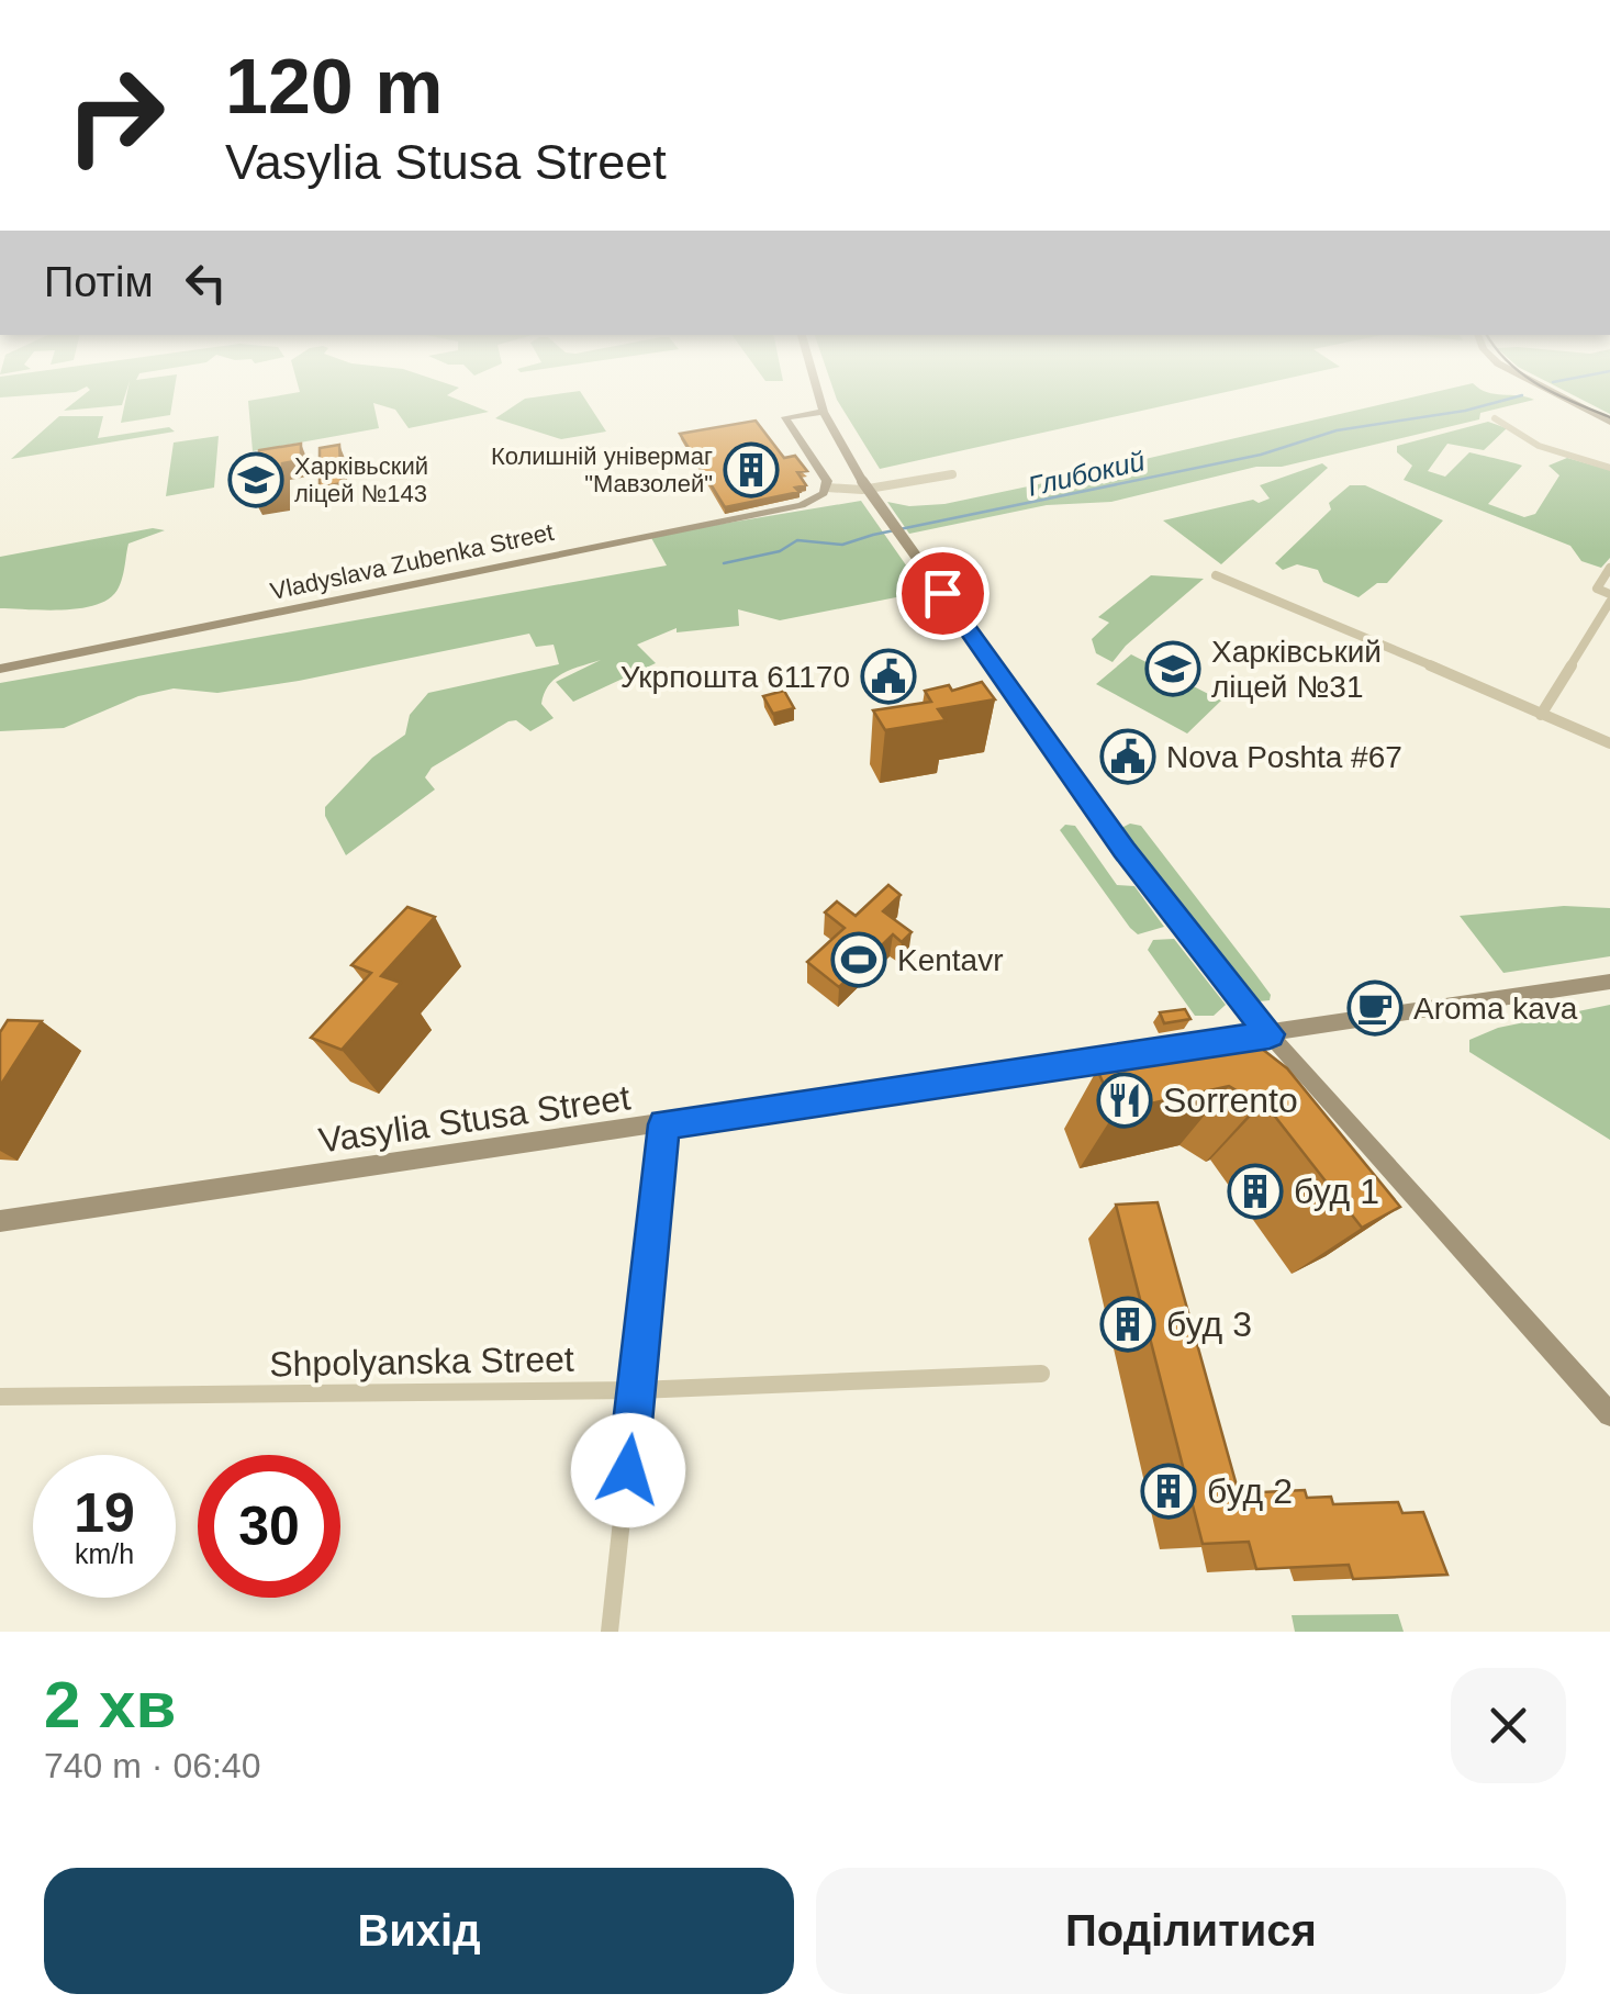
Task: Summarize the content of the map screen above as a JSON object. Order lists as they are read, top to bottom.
{
  "streets": {
    "street": ["Vladyslava Zubenka Street", "Vasylia Stusa Street", "Shpolyanska Street"]
  },
  "water": ["Глибокий"],
  "places": {
    "building": [
      "Колишній універмаг \"Мавзолей\"",
      "буд 1",
      "буд 3",
      "буд 2"
    ],
    "school or university": ["Харківьский ліцей №143", "Харківський ліцей №31"],
    "public building": ["Укрпошта 61170", "Nova Poshta #67"],
    "sports": ["Kentavr"],
    "cafe": ["Aroma kava"],
    "restaurant": ["Sorrento"]
  },
  "page": {
    "turn": ["120 m", "Vasylia Stusa Street"],
    "then": "Потім",
    "speed": "19 km/h",
    "limit": "30",
    "heading": ["2 хв", "740 m · 06:40"],
    "buttons": ["Вихід", "Поділитися"]
  }
}
